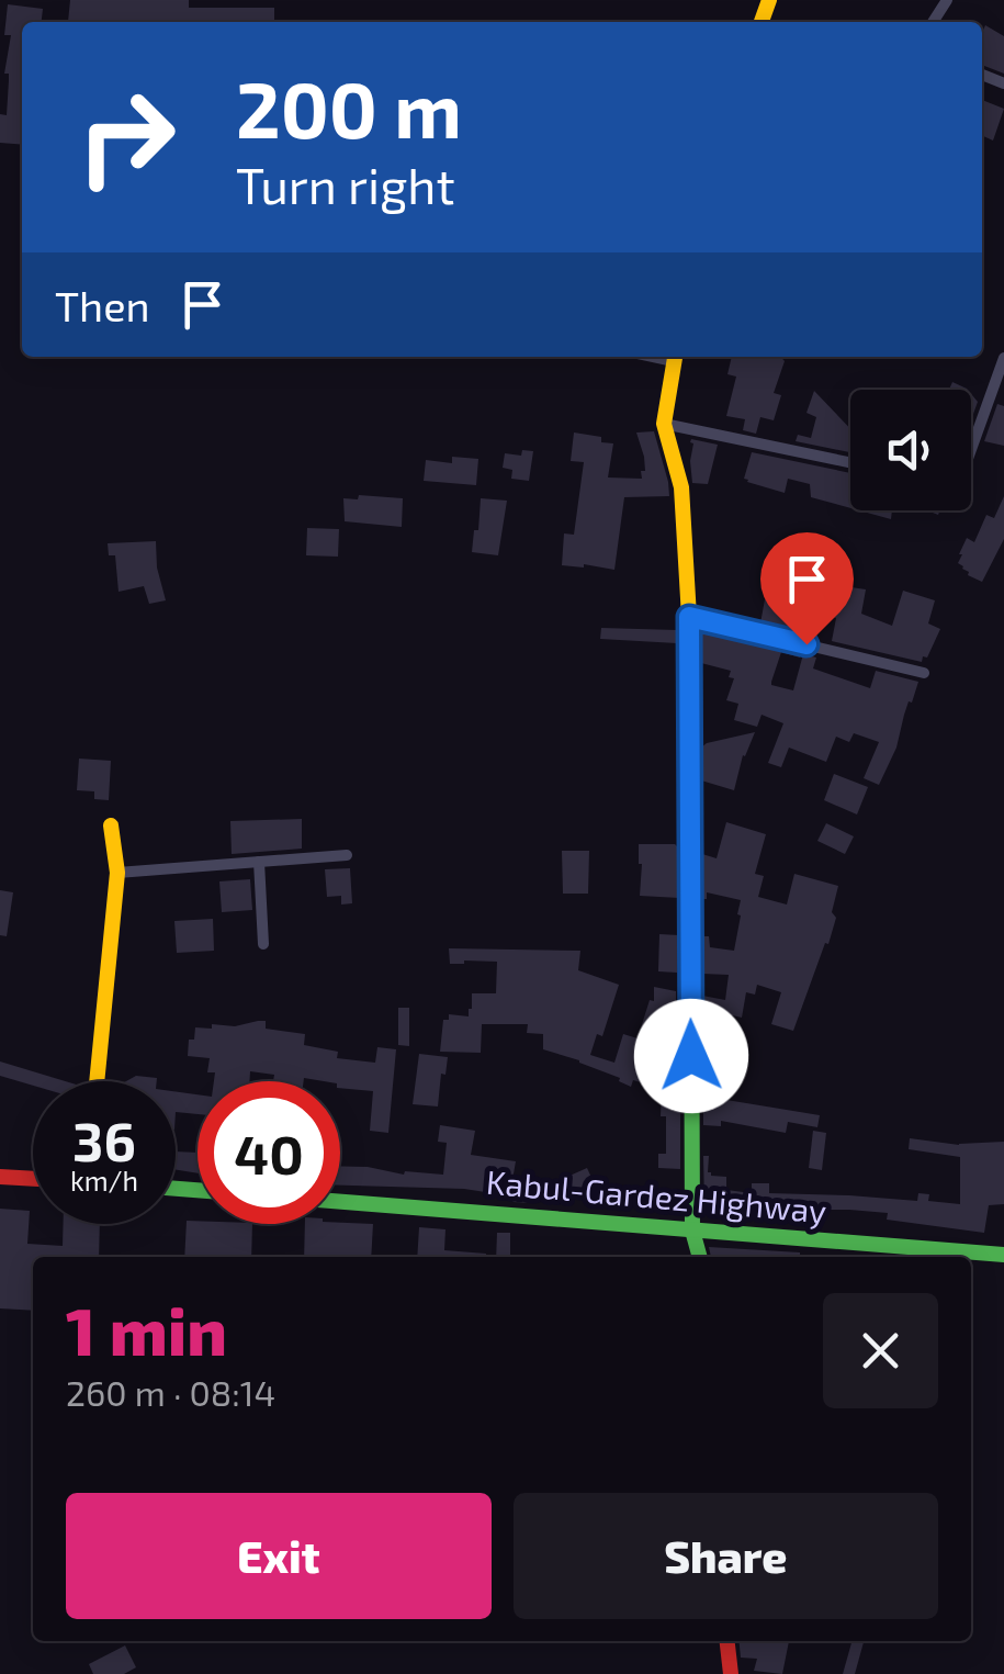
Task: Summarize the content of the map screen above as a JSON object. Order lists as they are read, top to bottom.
{
  "streets": {
    "main road": ["Kabul-Gardez Highway"]
  },
  "page": {
    "turn": ["200 m", "Turn right"],
    "then": "Then",
    "speed": "36 km/h",
    "limit": "40",
    "heading": ["1 min", "260 m · 08:14"],
    "buttons": ["Exit", "Share"]
  }
}
